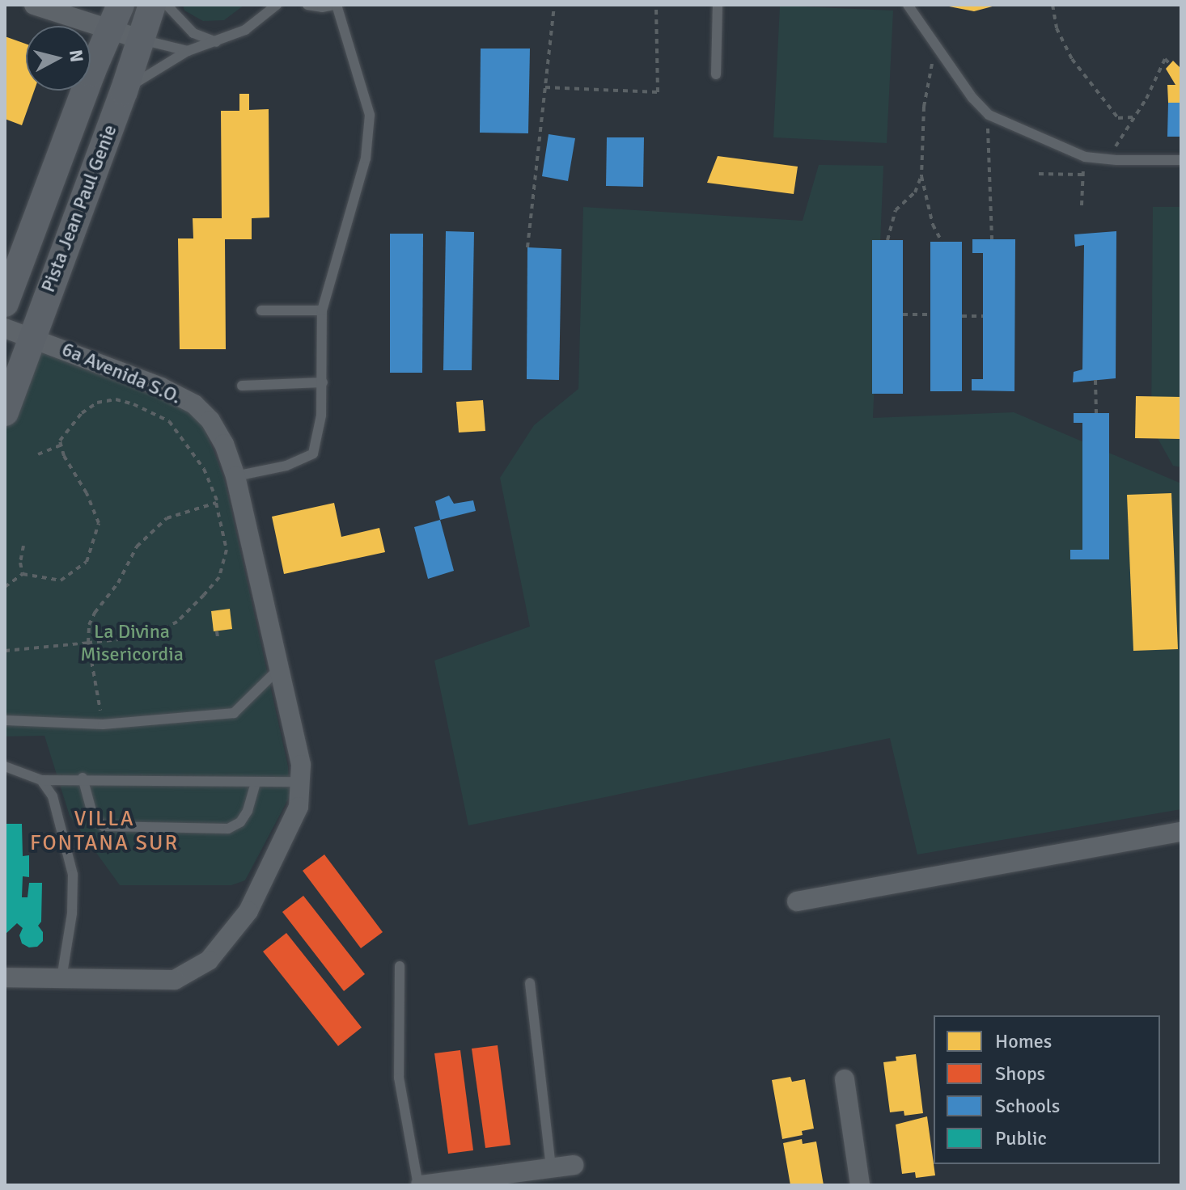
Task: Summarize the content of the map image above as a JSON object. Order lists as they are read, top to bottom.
{
  "streets": {
    "main road": ["Pista Jean Paul Genie"],
    "street": ["6a Avenida S.O."]
  },
  "crossings": [
    ["Pista Jean Paul Genie", "6a Avenida S.O."]
  ],
  "districts": ["VILLA FONTANA SUR"],
  "parks": ["La Divina Misericordia"],
  "legend": [
    "Homes",
    "Shops",
    "Schools",
    "Public"
  ],
  "north": "right"
}
